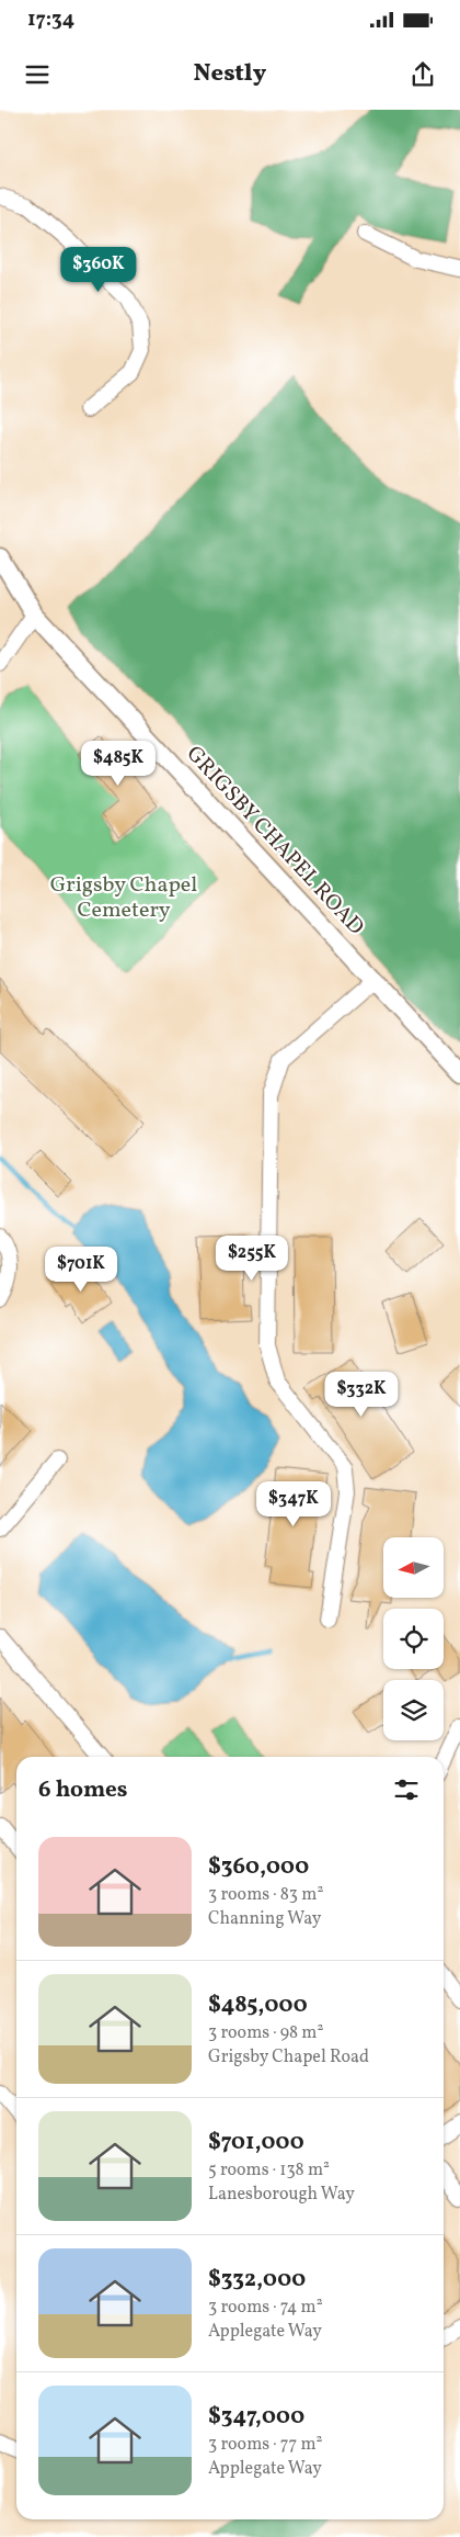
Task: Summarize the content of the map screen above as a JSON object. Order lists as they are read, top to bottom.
{
  "streets": {
    "street": ["GRIGSBY CHAPEL ROAD"]
  },
  "parks": ["Grigsby Chapel Cemetery"],
  "north": "left",
  "page": {
    "status": "17:34",
    "header": "Nestly",
    "price": [
      "$360K",
      "$485K",
      "$255K",
      "$701K",
      "$332K",
      "$347K"
    ],
    "heading": "6 homes",
    "list": [
      {
        "name": "$360,000",
        "note": "3 rooms · 83 m² · Channing Way"
      },
      {
        "name": "$485,000",
        "note": "3 rooms · 98 m² · Grigsby Chapel Road"
      },
      {
        "name": "$701,000",
        "note": "5 rooms · 138 m² · Lanesborough Way"
      },
      {
        "name": "$332,000",
        "note": "3 rooms · 74 m² · Applegate Way"
      },
      {
        "name": "$347,000",
        "note": "3 rooms · 77 m² · Applegate Way"
      }
    ]
  }
}
